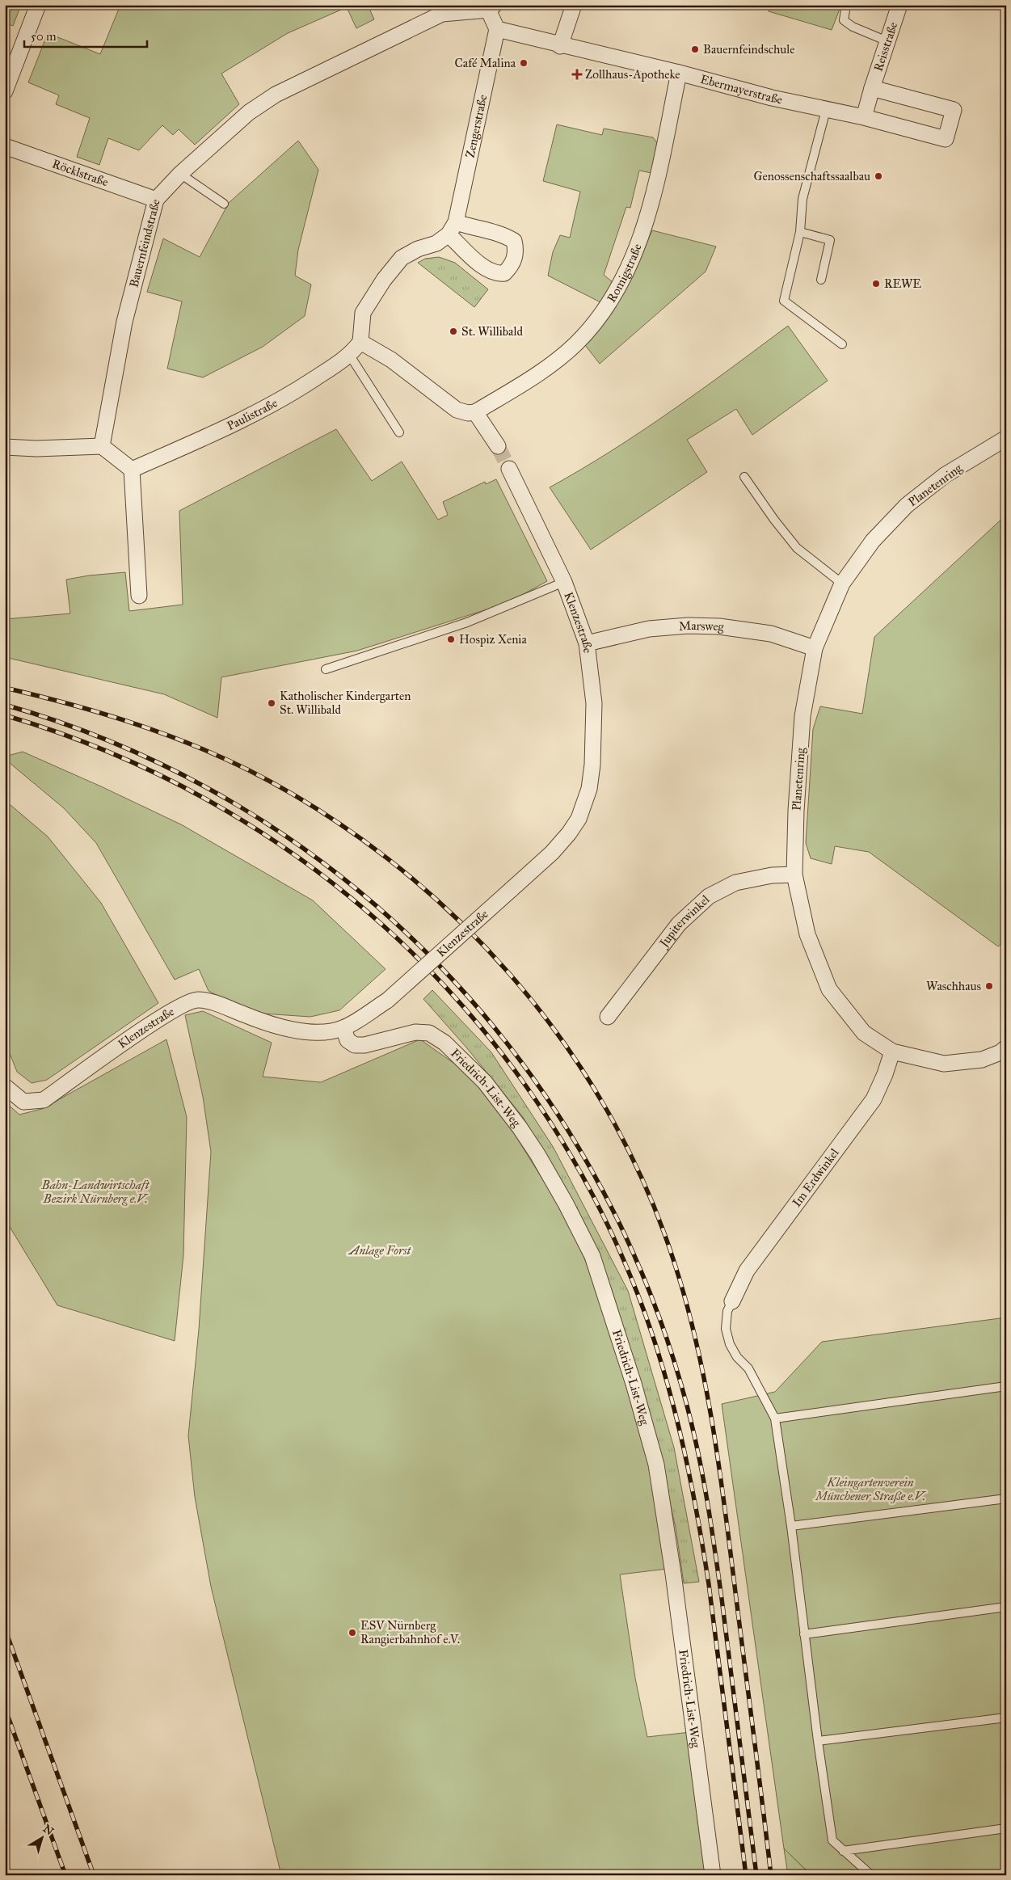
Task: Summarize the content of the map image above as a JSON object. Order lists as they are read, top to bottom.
{
  "streets": {
    "street": [
      "Reisstraße",
      "Ebermayerstraße",
      "Zengerstraße",
      "Röcklstraße",
      "Bauernfeindstraße",
      "Romigstraße",
      "Paulistraße",
      "Planetenring",
      "Klenzestraße",
      "Marsweg",
      "Jupiterwinkel",
      "Friedrich-List-Weg",
      "Im Erdwinkel"
    ]
  },
  "crossings": [
    ["Reisstraße", "Ebermayerstraße"],
    ["Ebermayerstraße", "Zengerstraße"],
    ["Ebermayerstraße", "Romigstraße"],
    ["Zengerstraße", "Paulistraße"],
    ["Röcklstraße", "Bauernfeindstraße"],
    ["Planetenring", "Marsweg"],
    ["Planetenring", "Jupiterwinkel"],
    ["Planetenring", "Im Erdwinkel"],
    ["Klenzestraße", "Marsweg"],
    ["Klenzestraße", "Friedrich-List-Weg"]
  ],
  "parks": ["Bahn-Landwirtschaft Bezirk Nürnberg e.V.", "Anlage Forst", "Kleingartenverein Münchener Straße e.V."],
  "places": {
    "other": [
      "Bauernfeindschule",
      "Café Malina",
      "Genossenschaftssaalbau",
      "REWE",
      "St. Willibald",
      "Hospiz Xenia",
      "Katholischer Kindergarten St. Willibald",
      "Waschhaus",
      "ESV Nürnberg Rangierbahnhof e.V."
    ],
    "health": ["Zollhaus-Apotheke"]
  },
  "scale_bar": "50 m",
  "north": "top right"
}
